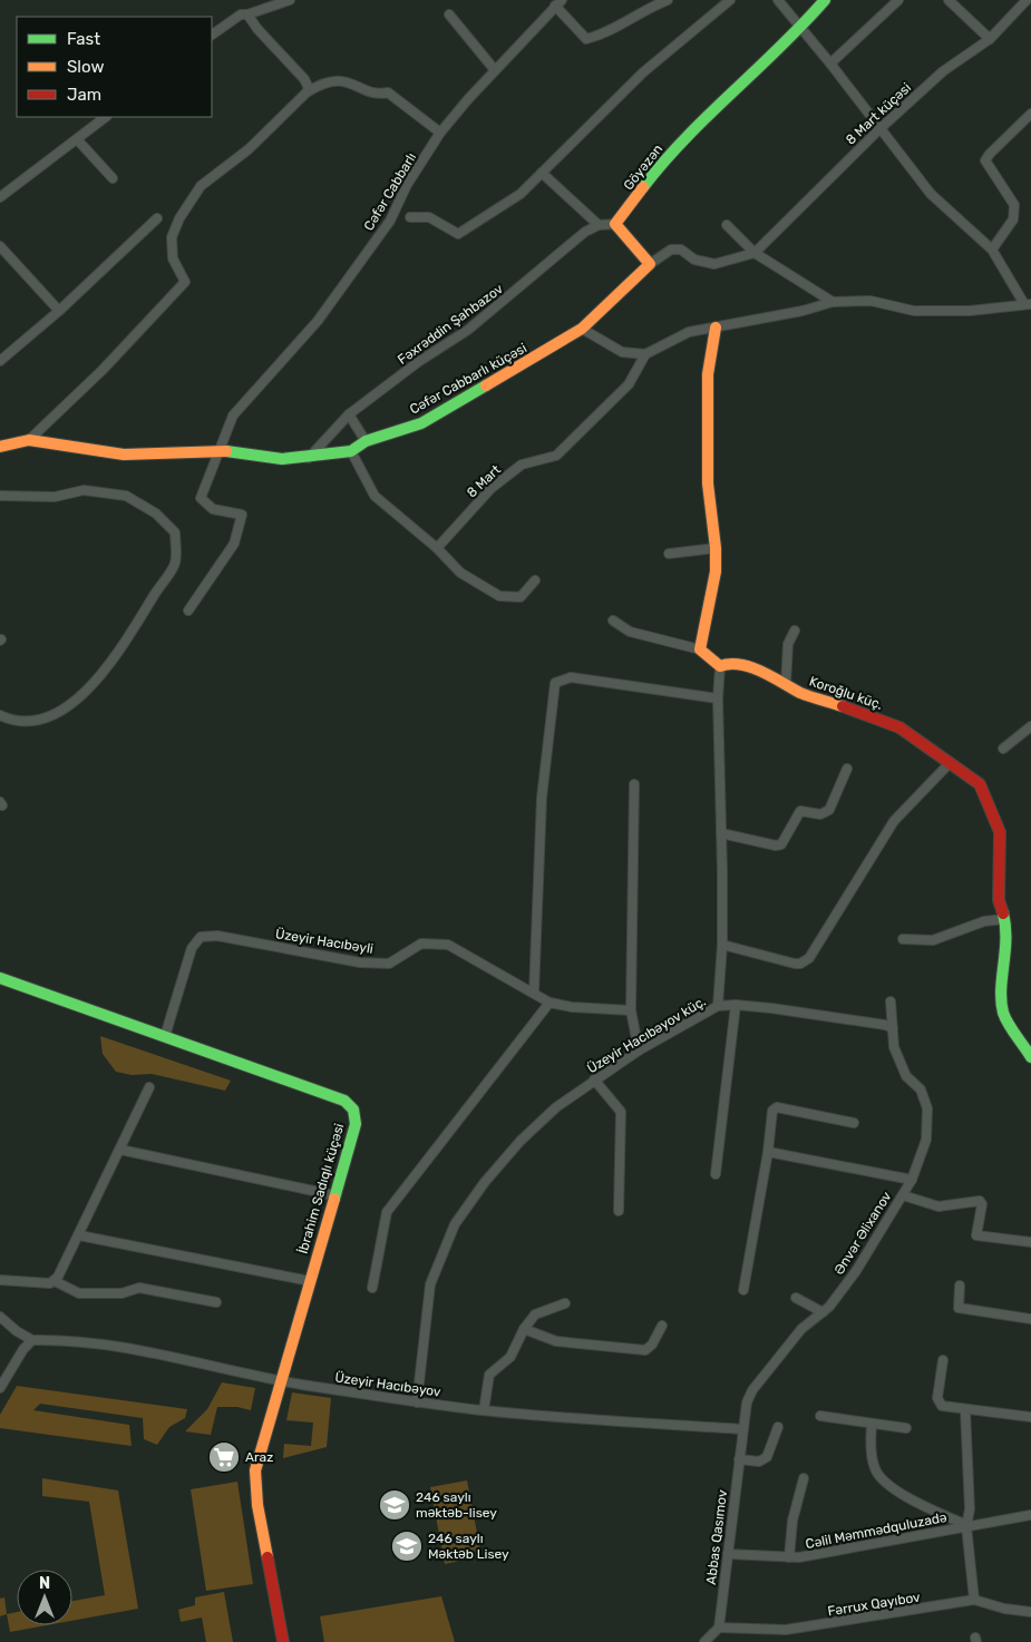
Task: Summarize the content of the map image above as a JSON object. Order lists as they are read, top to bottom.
{
  "streets": {
    "street": [
      "8 Mart küçəsi",
      "Göyəzən",
      "Cəfər Cabbarlı",
      "Fəxrəddin Şahbazov",
      "Cəfər Cabbarlı küçəsi",
      "8 Mart",
      "Koroğlu küç.",
      "Üzeyir Hacıbəyli",
      "Üzeyir Hacıbəyov küç.",
      "İbrahim Sadıqlı küçəsi",
      "Ənvər Əlixanov",
      "Üzeyir Hacıbəyov",
      "Cəlil Məmmədquluzadə",
      "Abbas Qasımov",
      "Fərrux Qayıbov"
    ]
  },
  "crossings": [
    ["Göyəzən", "Fəxrəddin Şahbazov"],
    ["Cəfər Cabbarlı", "Cəfər Cabbarlı küçəsi"],
    ["Fəxrəddin Şahbazov", "Cəfər Cabbarlı küçəsi"],
    ["Üzeyir Hacıbəyli", "İbrahim Sadıqlı küçəsi"],
    ["Üzeyir Hacıbəyov küç.", "Ənvər Əlixanov"],
    ["Üzeyir Hacıbəyov küç.", "Üzeyir Hacıbəyov"],
    ["İbrahim Sadıqlı küçəsi", "Üzeyir Hacıbəyov"],
    ["Ənvər Əlixanov", "Üzeyir Hacıbəyov"],
    ["Ənvər Əlixanov", "Abbas Qasımov"],
    ["Üzeyir Hacıbəyov", "Abbas Qasımov"],
    ["Cəlil Məmmədquluzadə", "Abbas Qasımov"],
    ["Cəlil Məmmədquluzadə", "Fərrux Qayıbov"],
    ["Abbas Qasımov", "Fərrux Qayıbov"]
  ],
  "places": {
    "supermarket": ["Araz"],
    "school or university": ["246 saylı məktəb-lisey", "246 saylı Məktəb Lisey"]
  },
  "legend": ["Fast", "Slow", "Jam"],
  "north": "top"
}
